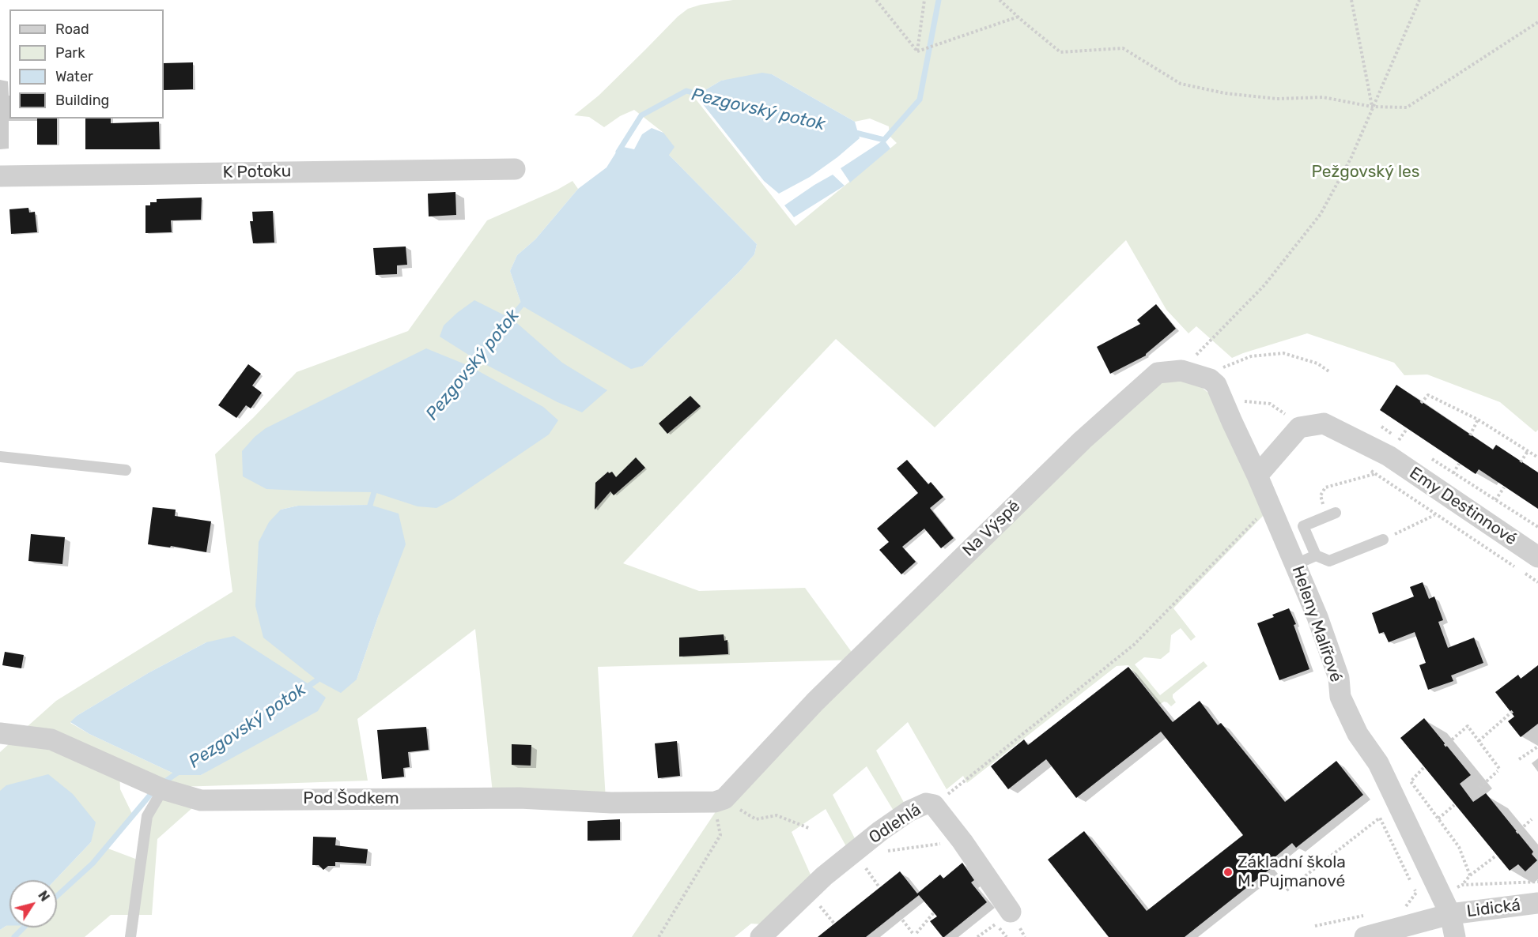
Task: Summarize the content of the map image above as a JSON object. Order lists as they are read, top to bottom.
{
  "streets": {
    "street": [
      "K Potoku",
      "Emy Destinnové",
      "Na Výspě",
      "Heleny Malířové",
      "Pod Šodkem",
      "Odlehlá",
      "Lidická"
    ]
  },
  "crossings": [
    ["Na Výspě", "Pod Šodkem"],
    ["Heleny Malířové", "Lidická"]
  ],
  "water": ["Pezgovský potok"],
  "parks": ["Pežgovský les"],
  "places": ["Základní škola M. Pujmanové"],
  "legend": [
    "Road",
    "Park",
    "Water",
    "Building"
  ],
  "north": "top right"
}
